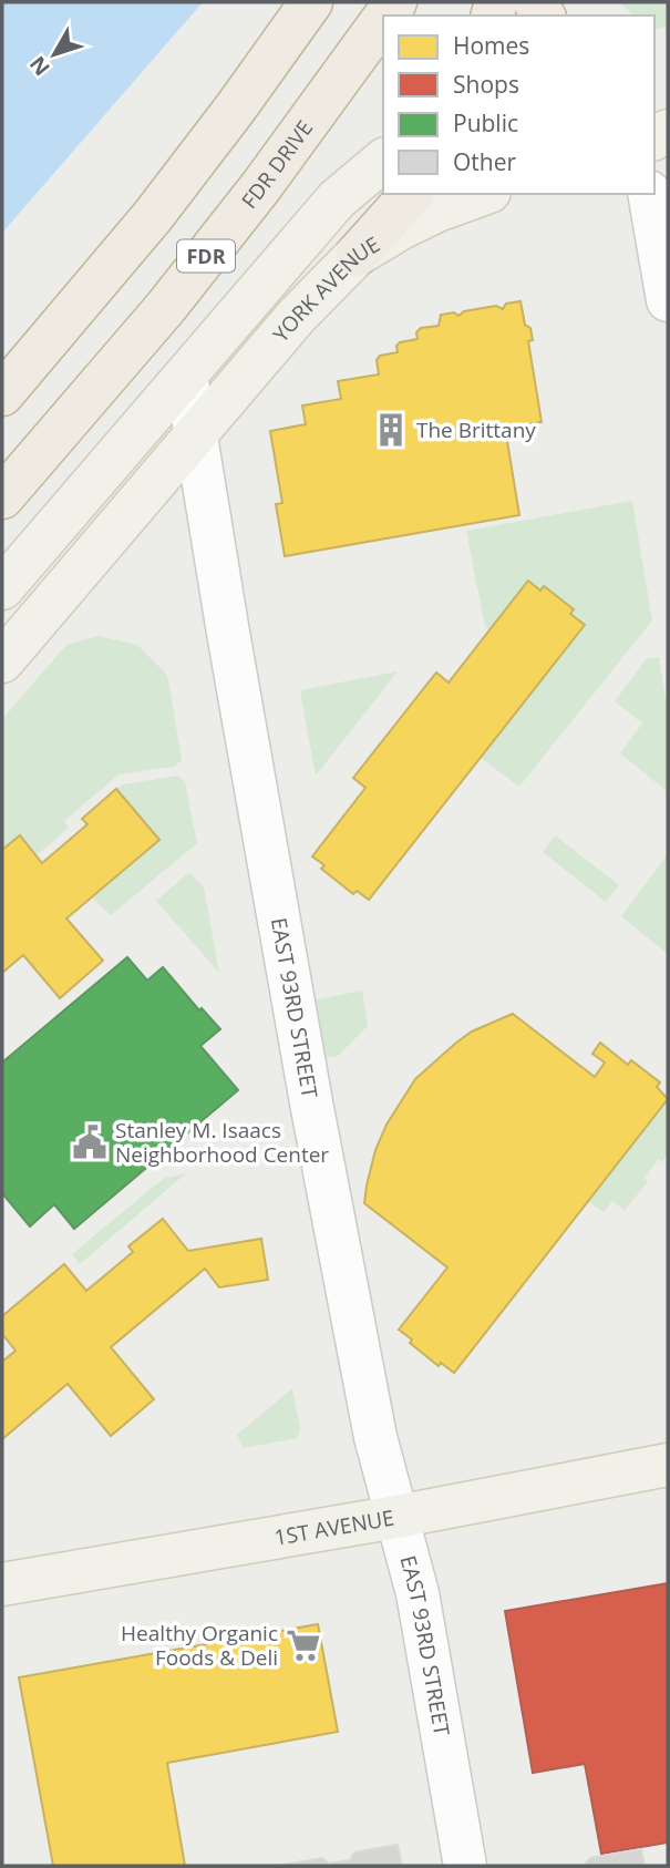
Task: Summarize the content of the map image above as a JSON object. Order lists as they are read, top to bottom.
{
  "streets": {
    "highway": ["FDR DRIVE", "FDR"],
    "main road": ["YORK AVENUE", "1ST AVENUE"],
    "street": ["EAST 93RD STREET"]
  },
  "crossings": [
    ["YORK AVENUE", "EAST 93RD STREET"],
    ["EAST 93RD STREET", "1ST AVENUE"]
  ],
  "places": {
    "building": ["The Brittany"],
    "public building": ["Stanley M. Isaacs Neighborhood Center"],
    "supermarket": ["Healthy Organic Foods & Deli"]
  },
  "legend": [
    "Homes",
    "Shops",
    "Public",
    "Other"
  ],
  "north": "bottom left"
}
